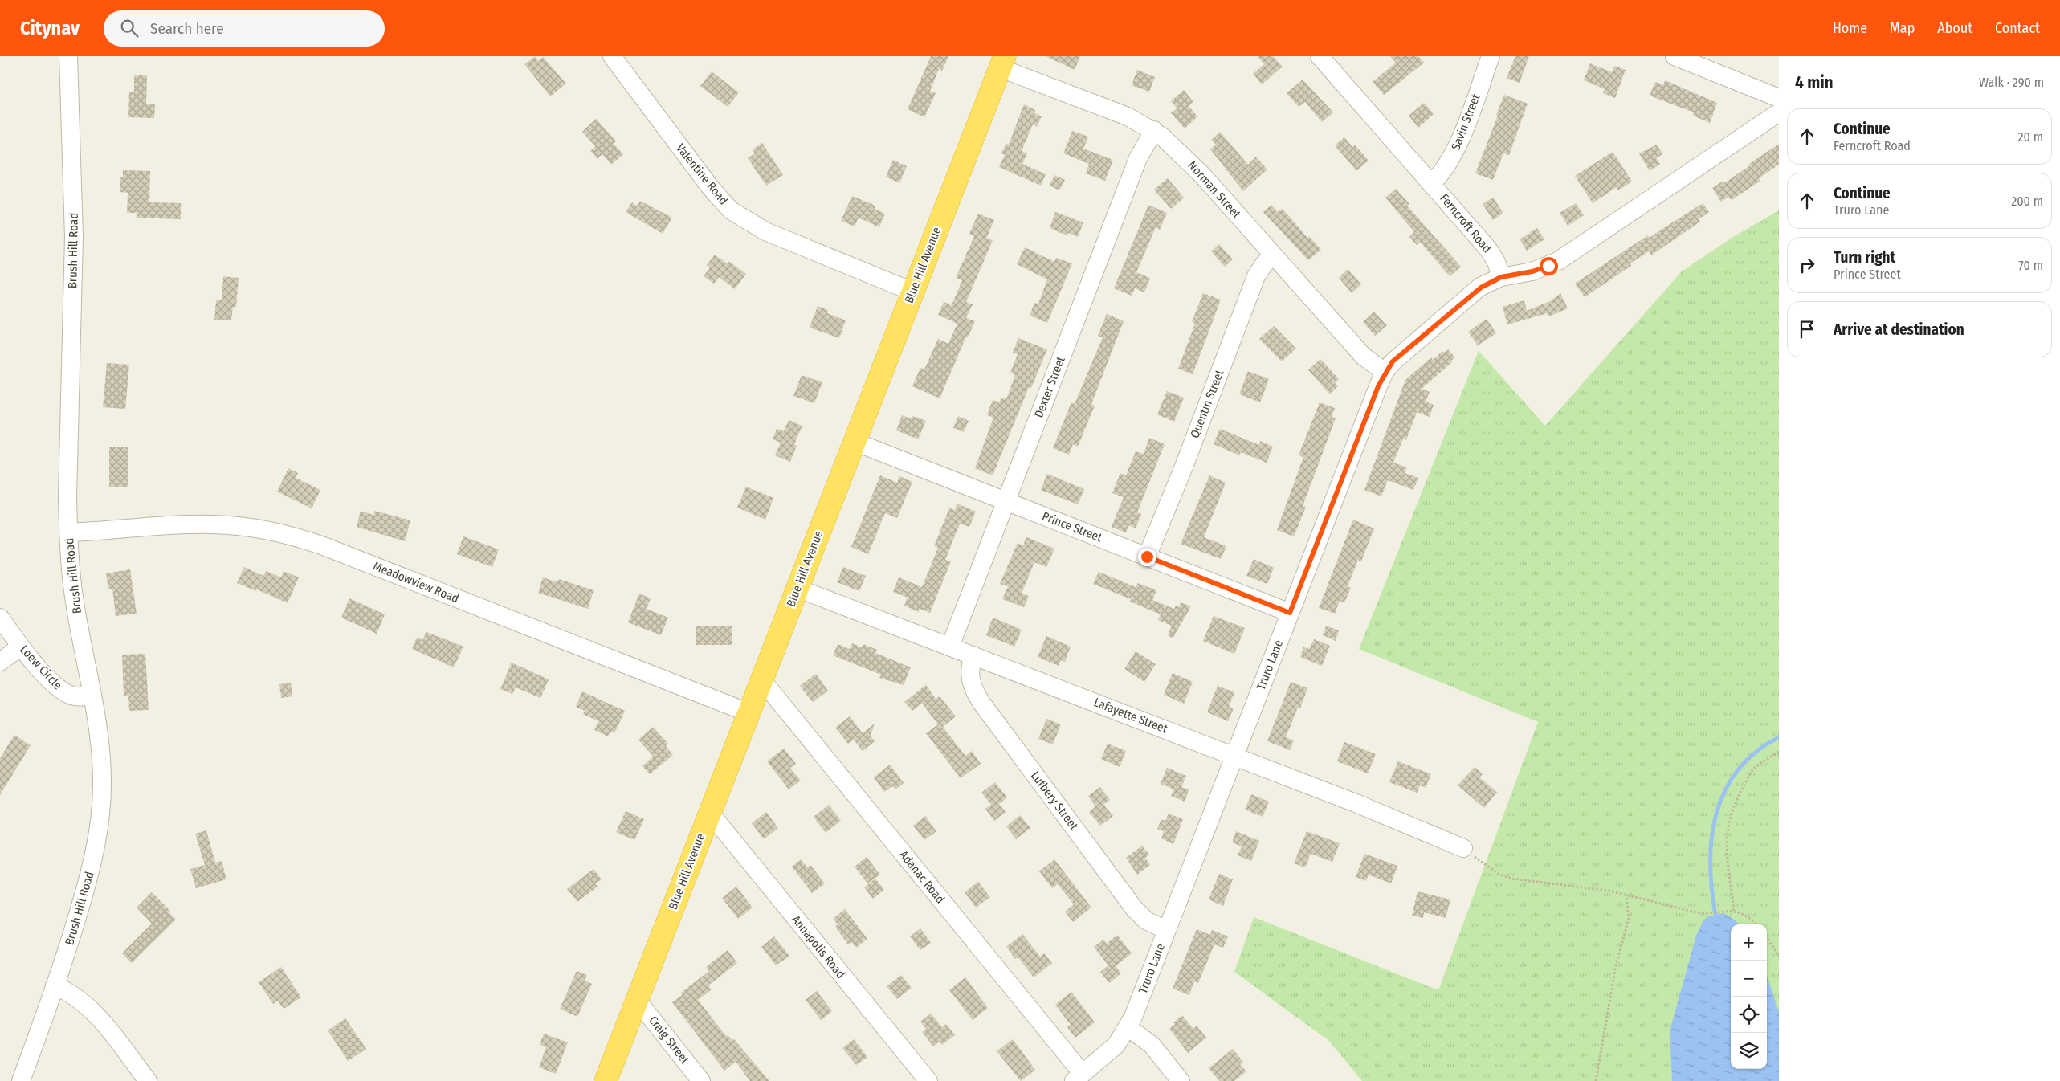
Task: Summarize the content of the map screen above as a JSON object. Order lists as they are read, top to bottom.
{
  "streets": {
    "highway": ["Blue Hill Avenue"],
    "street": [
      "Savin Street",
      "Valentine Road",
      "Norman Street",
      "Ferncroft Road",
      "Brush Hill Road",
      "Dexter Street",
      "Quentin Street",
      "Prince Street",
      "Meadowview Road",
      "Truro Lane",
      "Loew Circle",
      "Lafayette Street",
      "Lufbery Street",
      "Adanac Road",
      "Annapolis Road",
      "Craig Street"
    ]
  },
  "crossings": [
    ["Savin Street", "Ferncroft Road"],
    ["Valentine Road", "Blue Hill Avenue"],
    ["Norman Street", "Blue Hill Avenue"],
    ["Norman Street", "Dexter Street"],
    ["Norman Street", "Quentin Street"],
    ["Norman Street", "Truro Lane"],
    ["Ferncroft Road", "Truro Lane"],
    ["Brush Hill Road", "Meadowview Road"],
    ["Brush Hill Road", "Loew Circle"],
    ["Blue Hill Avenue", "Prince Street"],
    ["Blue Hill Avenue", "Meadowview Road"],
    ["Blue Hill Avenue", "Lafayette Street"],
    ["Blue Hill Avenue", "Adanac Road"],
    ["Blue Hill Avenue", "Annapolis Road"],
    ["Blue Hill Avenue", "Craig Street"],
    ["Dexter Street", "Prince Street"],
    ["Dexter Street", "Lafayette Street"],
    ["Quentin Street", "Prince Street"],
    ["Prince Street", "Truro Lane"],
    ["Truro Lane", "Lafayette Street"],
    ["Truro Lane", "Lufbery Street"],
    ["Truro Lane", "Adanac Road"],
    ["Lafayette Street", "Lufbery Street"]
  ],
  "page": {
    "header": "Citynav",
    "search": "Search here",
    "nav": [
      "Home",
      "Map",
      "About",
      "Contact"
    ],
    "heading": ["4 min", "Walk · 290 m"],
    "list": [
      ["Continue", "Ferncroft Road", "20 m"],
      ["Continue", "Truro Lane", "200 m"],
      ["Turn right", "Prince Street", "70 m"],
      "Arrive at destination"
    ],
    "map_buttons": ["+", "−"]
  }
}
